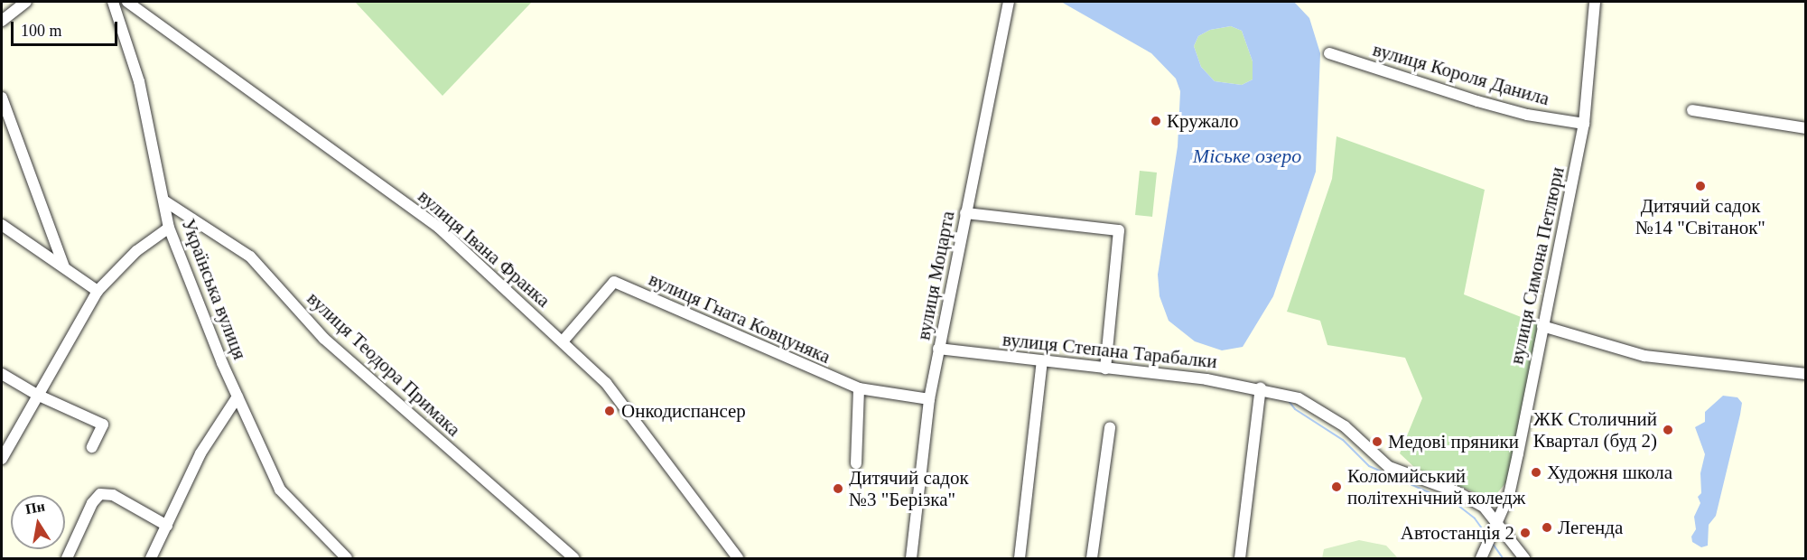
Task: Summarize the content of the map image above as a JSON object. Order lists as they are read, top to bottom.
{
  "streets": {
    "street": [
      "вулиця Короля Данила",
      "вулиця Івана Франка",
      "вулиця Симона Петлюри",
      "вулиця Моцарта",
      "Українська вулиця",
      "вулиця Гната Ковцуняка",
      "вулиця Степана Тарабалки",
      "вулиця Теодора Примака"
    ]
  },
  "crossings": [
    ["вулиця Короля Данила", "вулиця Симона Петлюри"],
    ["вулиця Івана Франка", "вулиця Гната Ковцуняка"],
    ["вулиця Симона Петлюри", "вулиця Степана Тарабалки"],
    ["вулиця Моцарта", "вулиця Гната Ковцуняка"],
    ["вулиця Моцарта", "вулиця Степана Тарабалки"],
    ["Українська вулиця", "вулиця Теодора Примака"]
  ],
  "water": ["Міське озеро"],
  "places": [
    "Кружало",
    "Дитячий садок №14 \"Світанок\"",
    "Онкодиспансер",
    "ЖК Столичний Квартал (буд 2)",
    "Медові пряники",
    "Художня школа",
    "Коломийський політехнічний коледж",
    "Дитячий садок №3 \"Берізка\"",
    "Легенда",
    "Автостанція 2"
  ],
  "scale_bar": "100 m",
  "north": "top"
}
